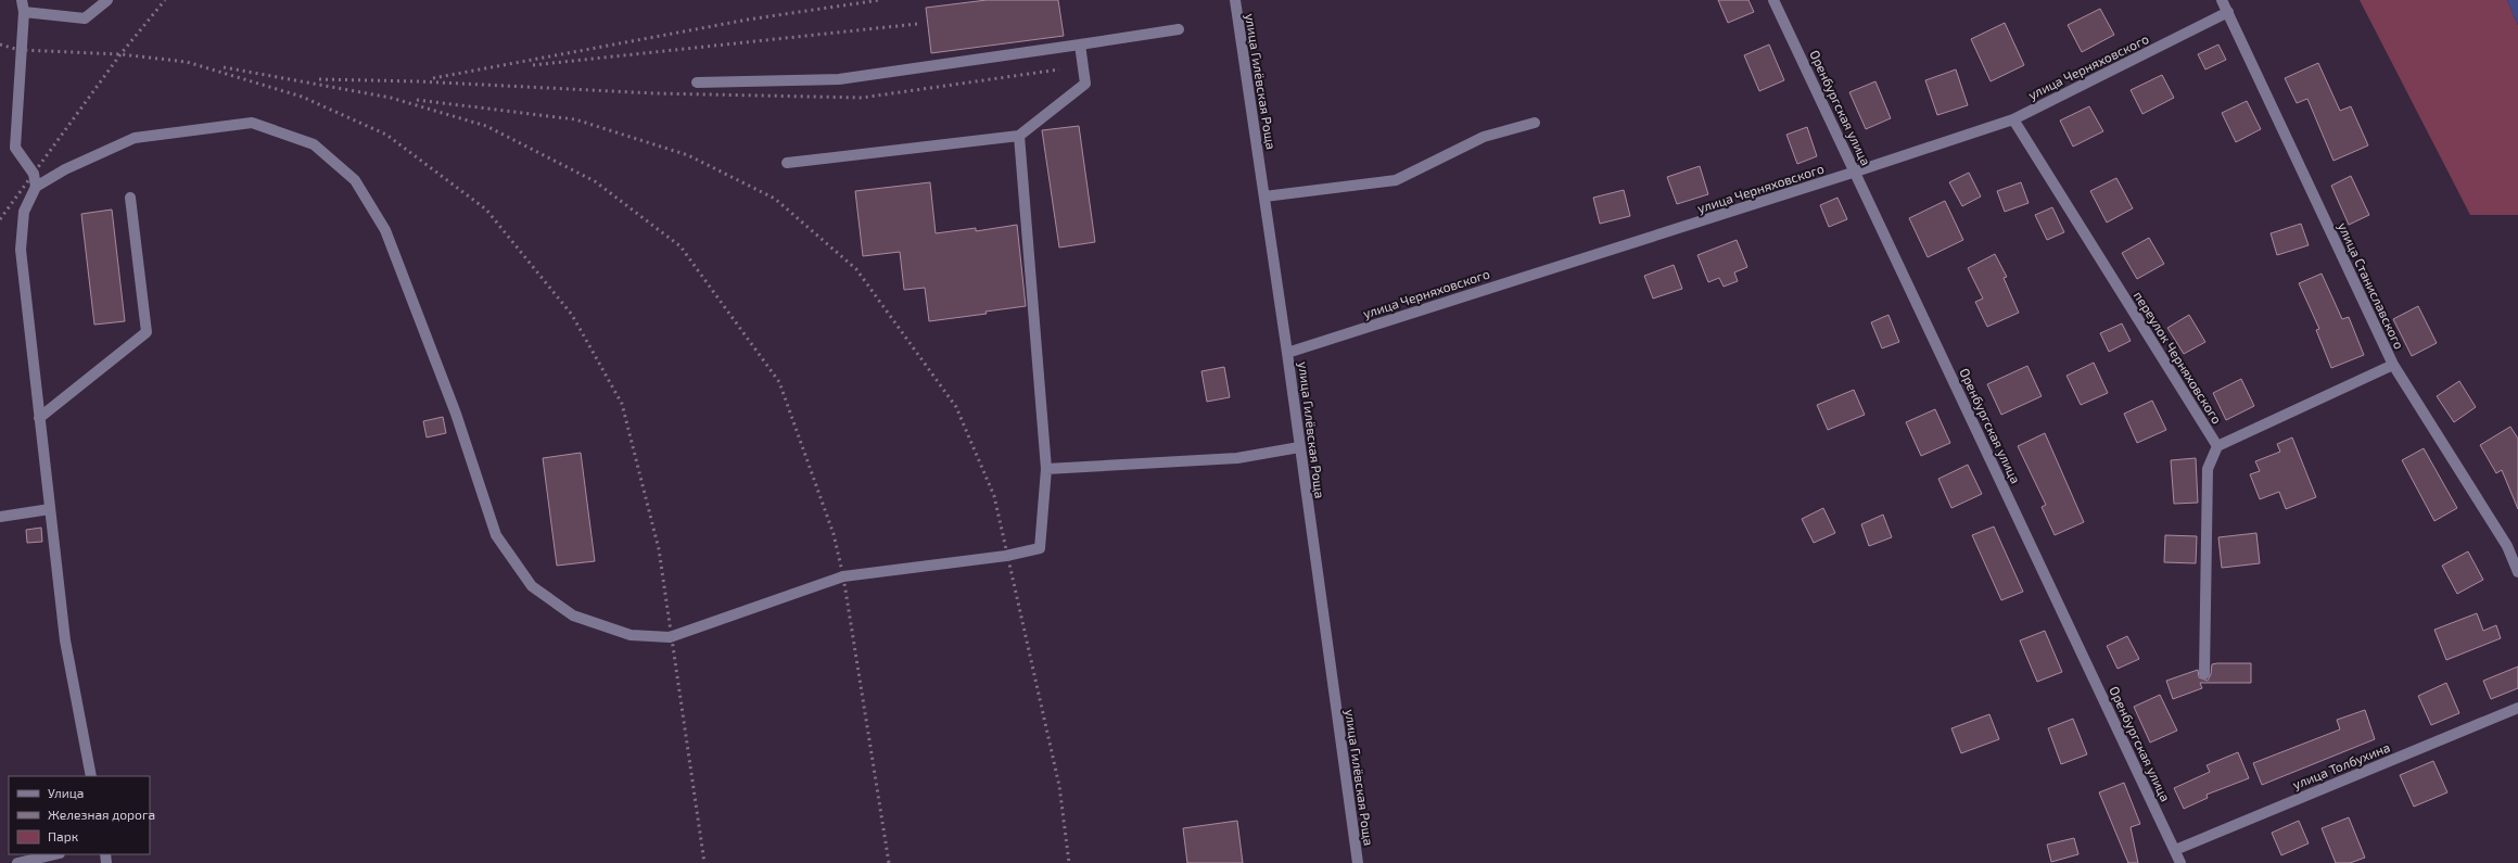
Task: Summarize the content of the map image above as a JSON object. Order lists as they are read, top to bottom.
{
  "streets": {
    "street": [
      "улица Черняховского",
      "улица Гилёвская Роща",
      "Оренбургская улица",
      "улица Станиславского",
      "переулок Черняховского",
      "улица Толбухина"
    ]
  },
  "crossings": [
    ["улица Черняховского", "улица Гилёвская Роща"],
    ["улица Черняховского", "Оренбургская улица"],
    ["улица Черняховского", "улица Станиславского"],
    ["улица Черняховского", "переулок Черняховского"],
    ["Оренбургская улица", "улица Толбухина"]
  ],
  "legend": ["Улица", "Железная дорога", "Парк"]
}
